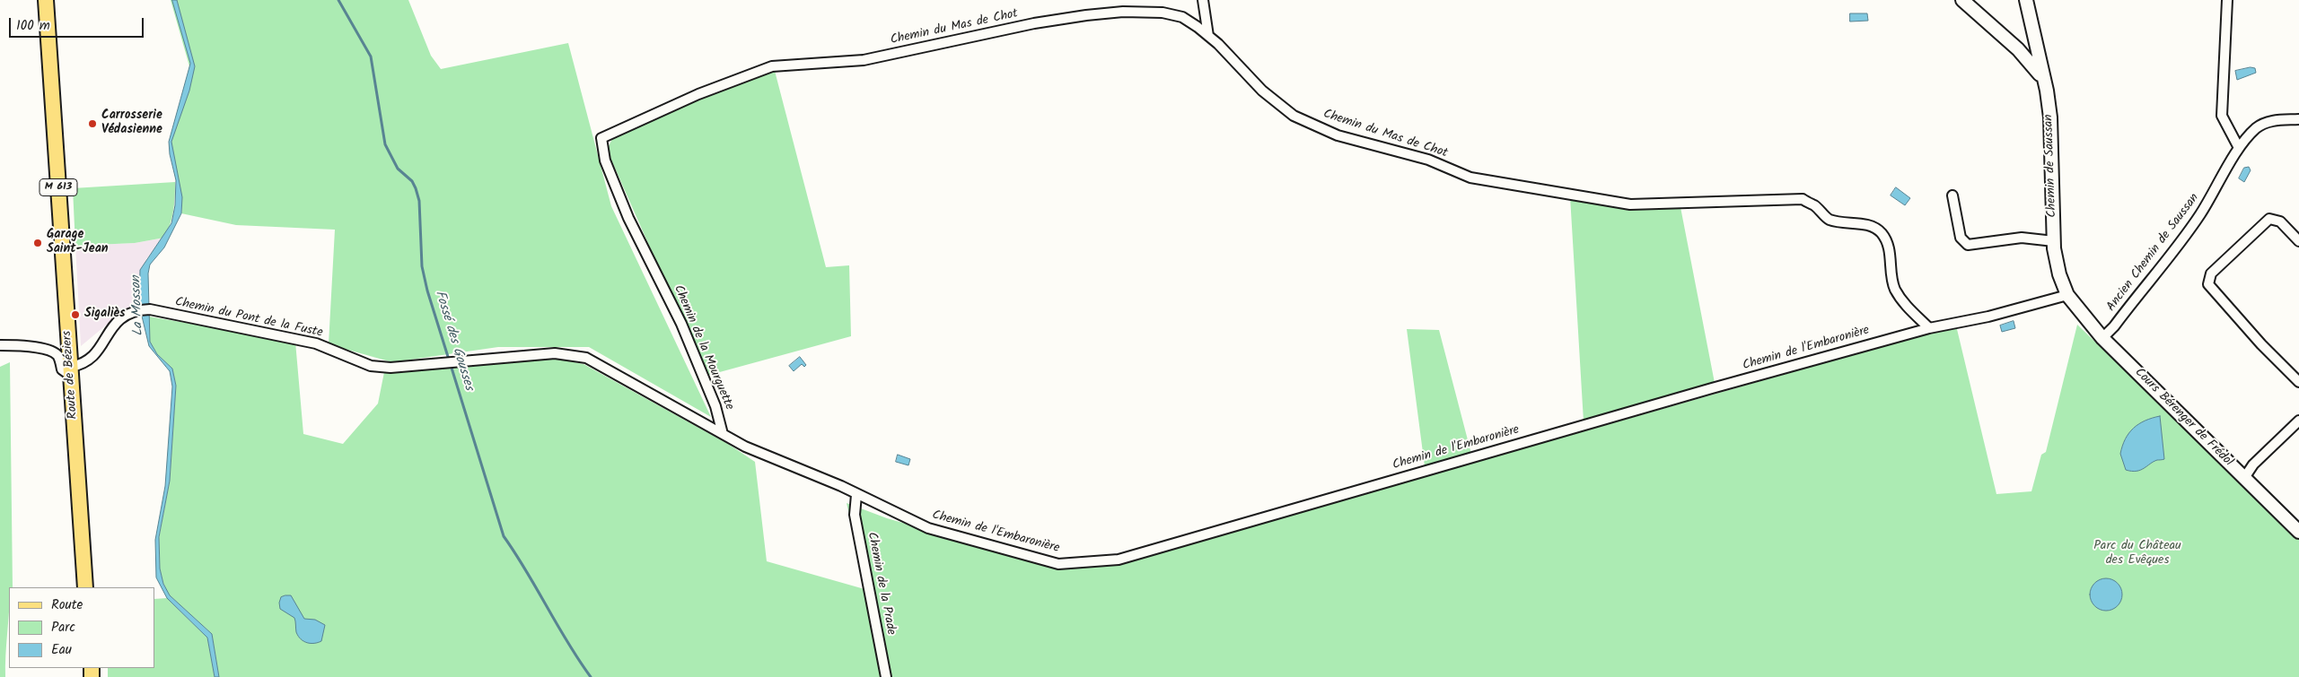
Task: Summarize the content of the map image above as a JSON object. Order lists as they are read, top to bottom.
{
  "streets": {
    "main road": ["M 613", "Route de Béziers"],
    "street": [
      "Chemin du Mas de Chot",
      "Chemin de Saussan",
      "Ancien Chemin de Saussan",
      "Chemin du Pont de la Fuste",
      "Chemin de la Mourguette",
      "Chemin de l'Embaronière",
      "Cours Bérenger de Frédol",
      "Chemin de la Prade"
    ]
  },
  "crossings": [
    ["Chemin du Mas de Chot", "Chemin de la Mourguette"],
    ["Chemin du Mas de Chot", "Chemin de l'Embaronière"],
    ["Chemin de Saussan", "Chemin de l'Embaronière"],
    ["Chemin de Saussan", "Cours Bérenger de Frédol"],
    ["Ancien Chemin de Saussan", "Cours Bérenger de Frédol"],
    ["Chemin du Pont de la Fuste", "Chemin de la Mourguette"],
    ["Chemin du Pont de la Fuste", "Route de Béziers"],
    ["Chemin de l'Embaronière", "Cours Bérenger de Frédol"],
    ["Chemin de l'Embaronière", "Chemin de la Prade"]
  ],
  "water": ["La Mosson", "Fossé des Gousses"],
  "parks": ["Parc du Château des Evêques"],
  "places": ["Carrosserie Védasienne", "Garage Saint-Jean", "Sigaliès"],
  "legend": ["Route", "Parc", "Eau"],
  "scale_bar": "100 m"
}
